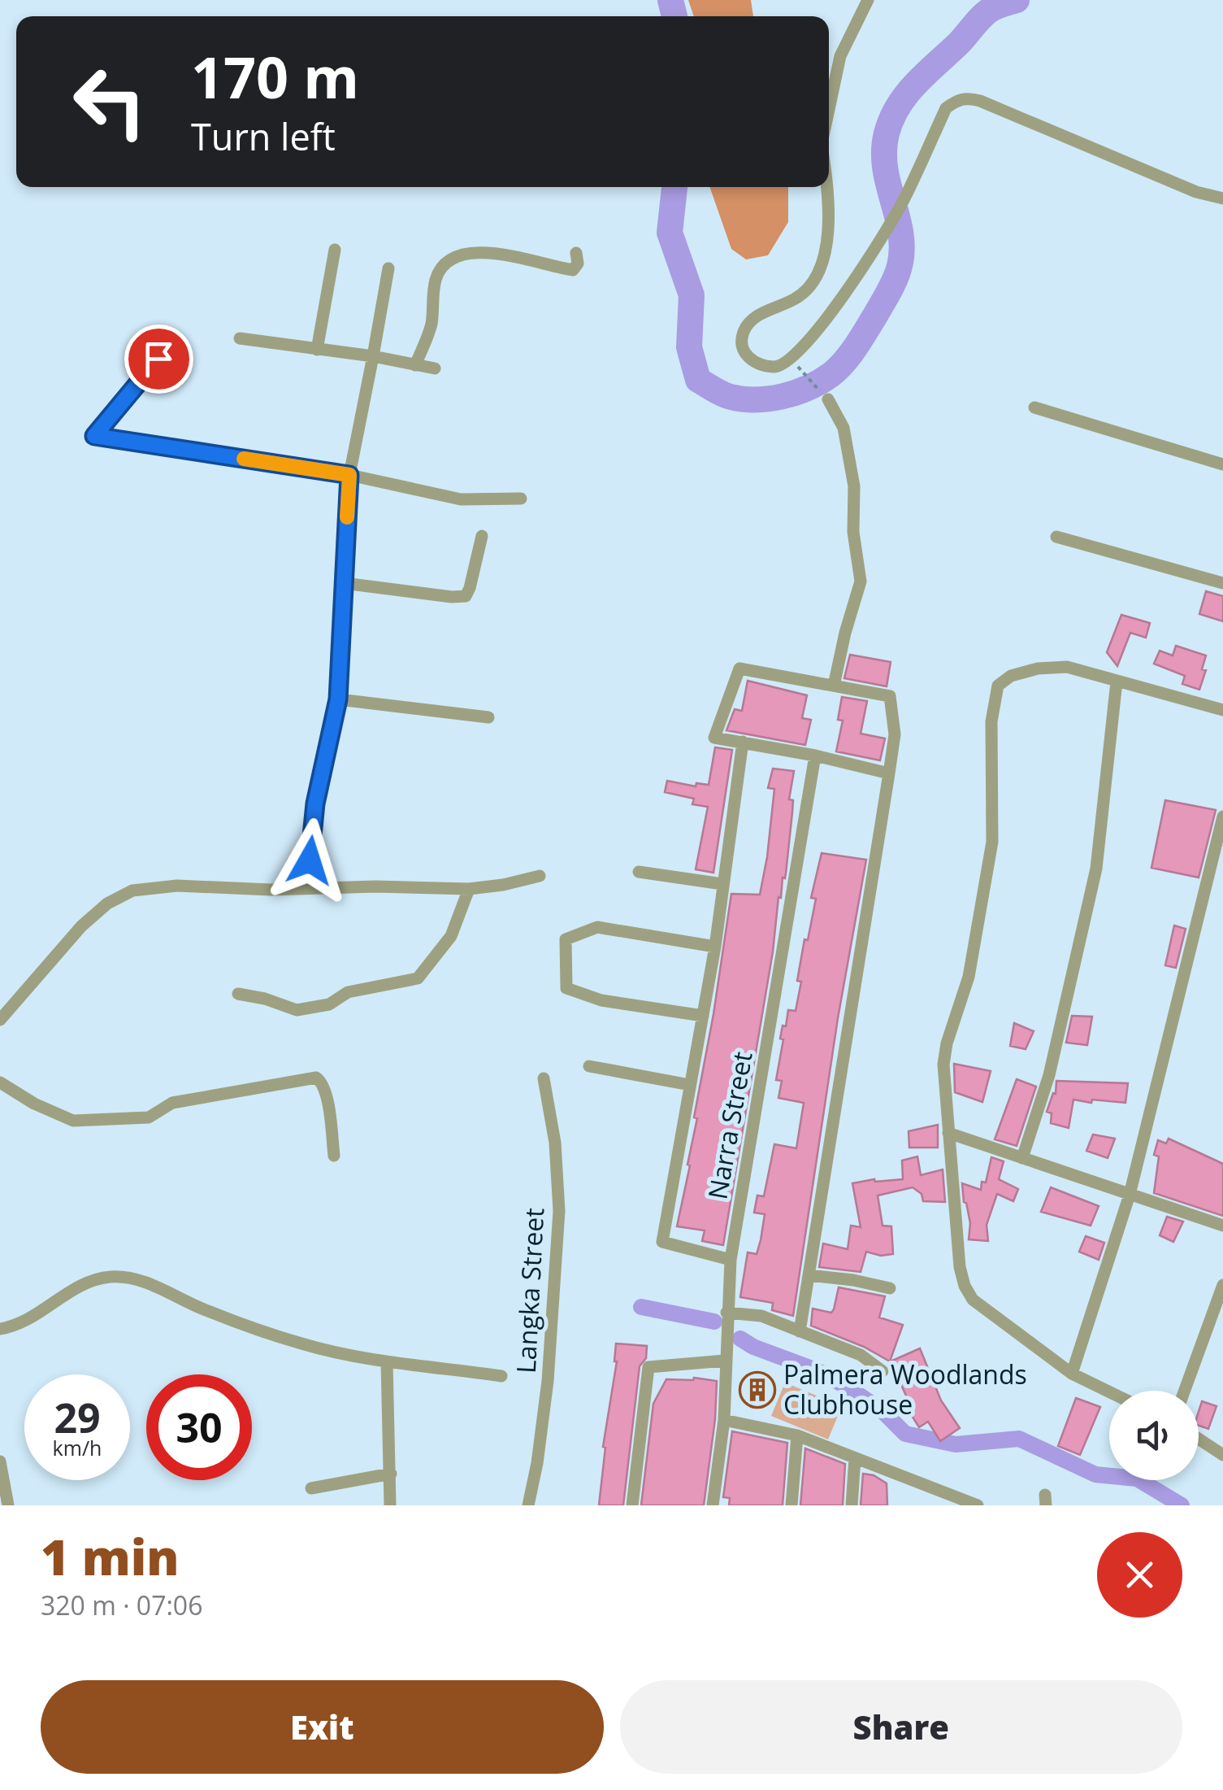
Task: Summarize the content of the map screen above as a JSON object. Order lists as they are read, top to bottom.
{
  "streets": {
    "street": ["Narra Street", "Langka Street"]
  },
  "places": {
    "building": ["Palmera Woodlands Clubhouse"]
  },
  "page": {
    "turn": ["170 m", "Turn left"],
    "speed": "29 km/h",
    "limit": "30",
    "heading": ["1 min", "320 m · 07:06"],
    "buttons": ["Exit", "Share"]
  }
}
